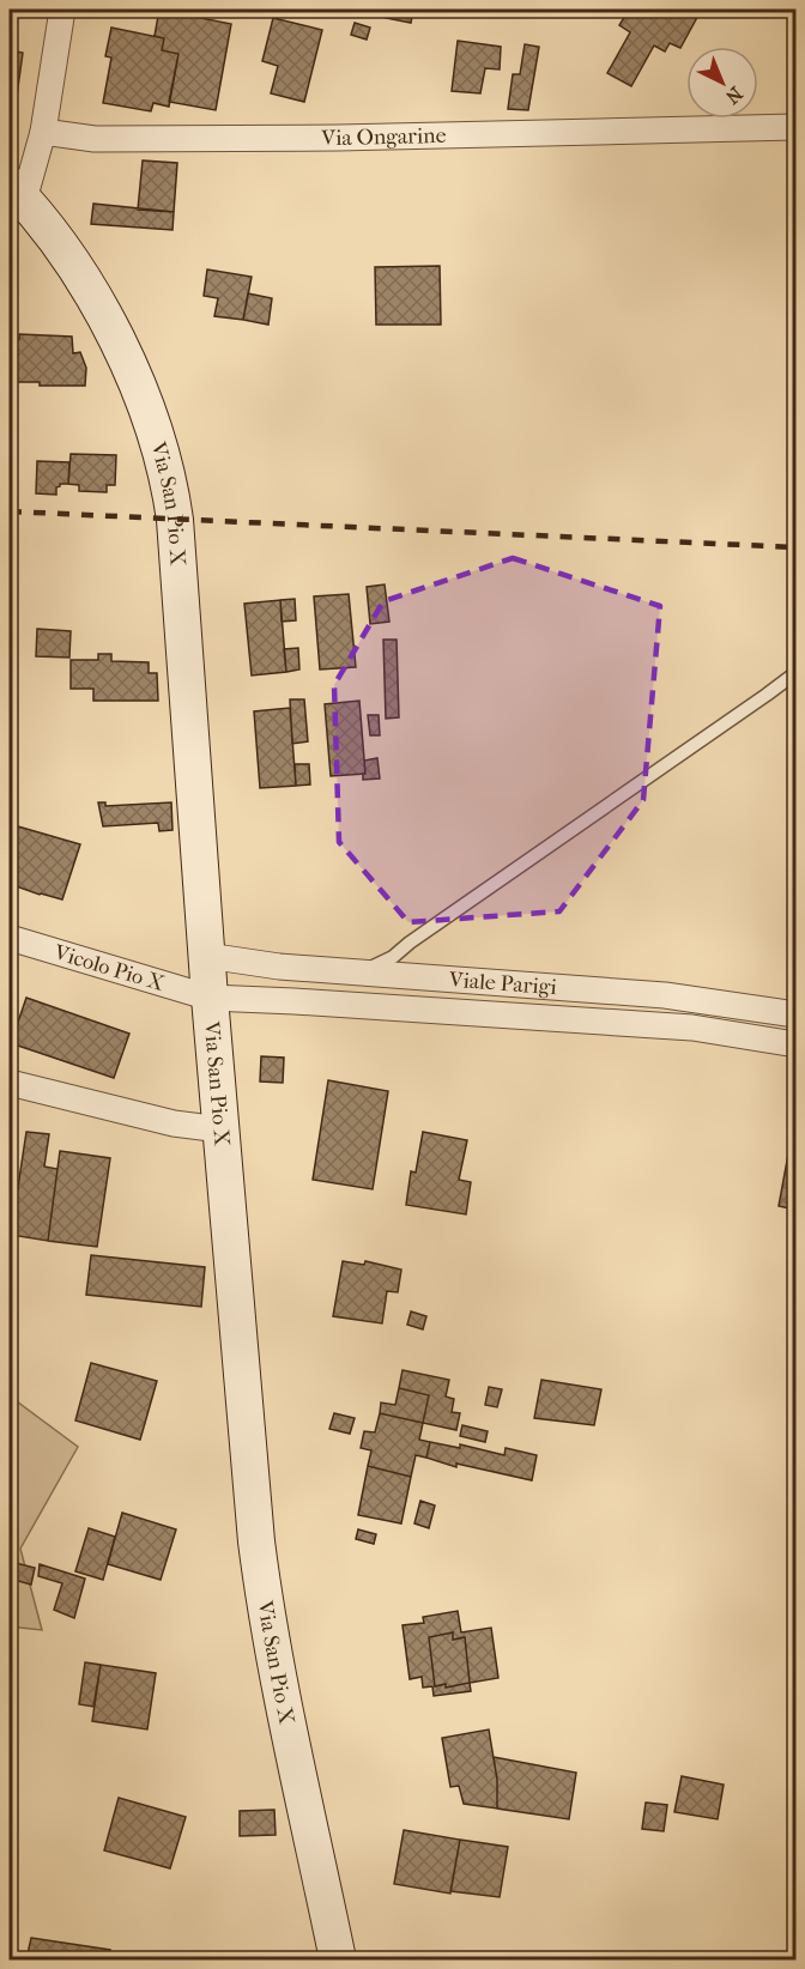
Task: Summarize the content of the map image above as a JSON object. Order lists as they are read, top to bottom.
{
  "streets": {
    "street": [
      "Via Ongarine",
      "Via San Pio X",
      "Vicolo Pio X",
      "Viale Parigi"
    ]
  },
  "crossings": [
    ["Via San Pio X", "Vicolo Pio X"],
    ["Via San Pio X", "Viale Parigi"],
    ["Vicolo Pio X", "Viale Parigi"]
  ],
  "north": "bottom right"
}
